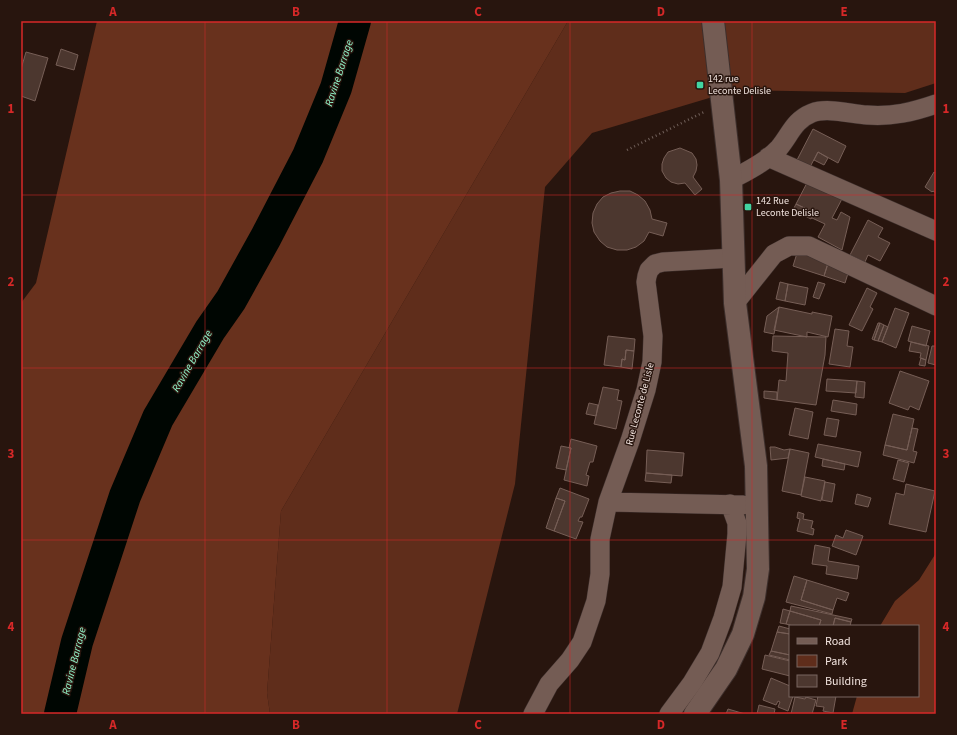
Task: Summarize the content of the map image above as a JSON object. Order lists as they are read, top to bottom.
{
  "streets": {
    "street": ["Rue Leconte de Lisle"]
  },
  "water": ["Ravine Barrage"],
  "places": {
    "transit": ["142 rue Leconte Delisle", "142 Rue Leconte Delisle"]
  },
  "legend": ["Road", "Park", "Building"],
  "grid": {
    "columns": [
      "A",
      "B",
      "C",
      "D",
      "E"
    ],
    "rows": [
      "1",
      "2",
      "3",
      "4"
    ]
  }
}
